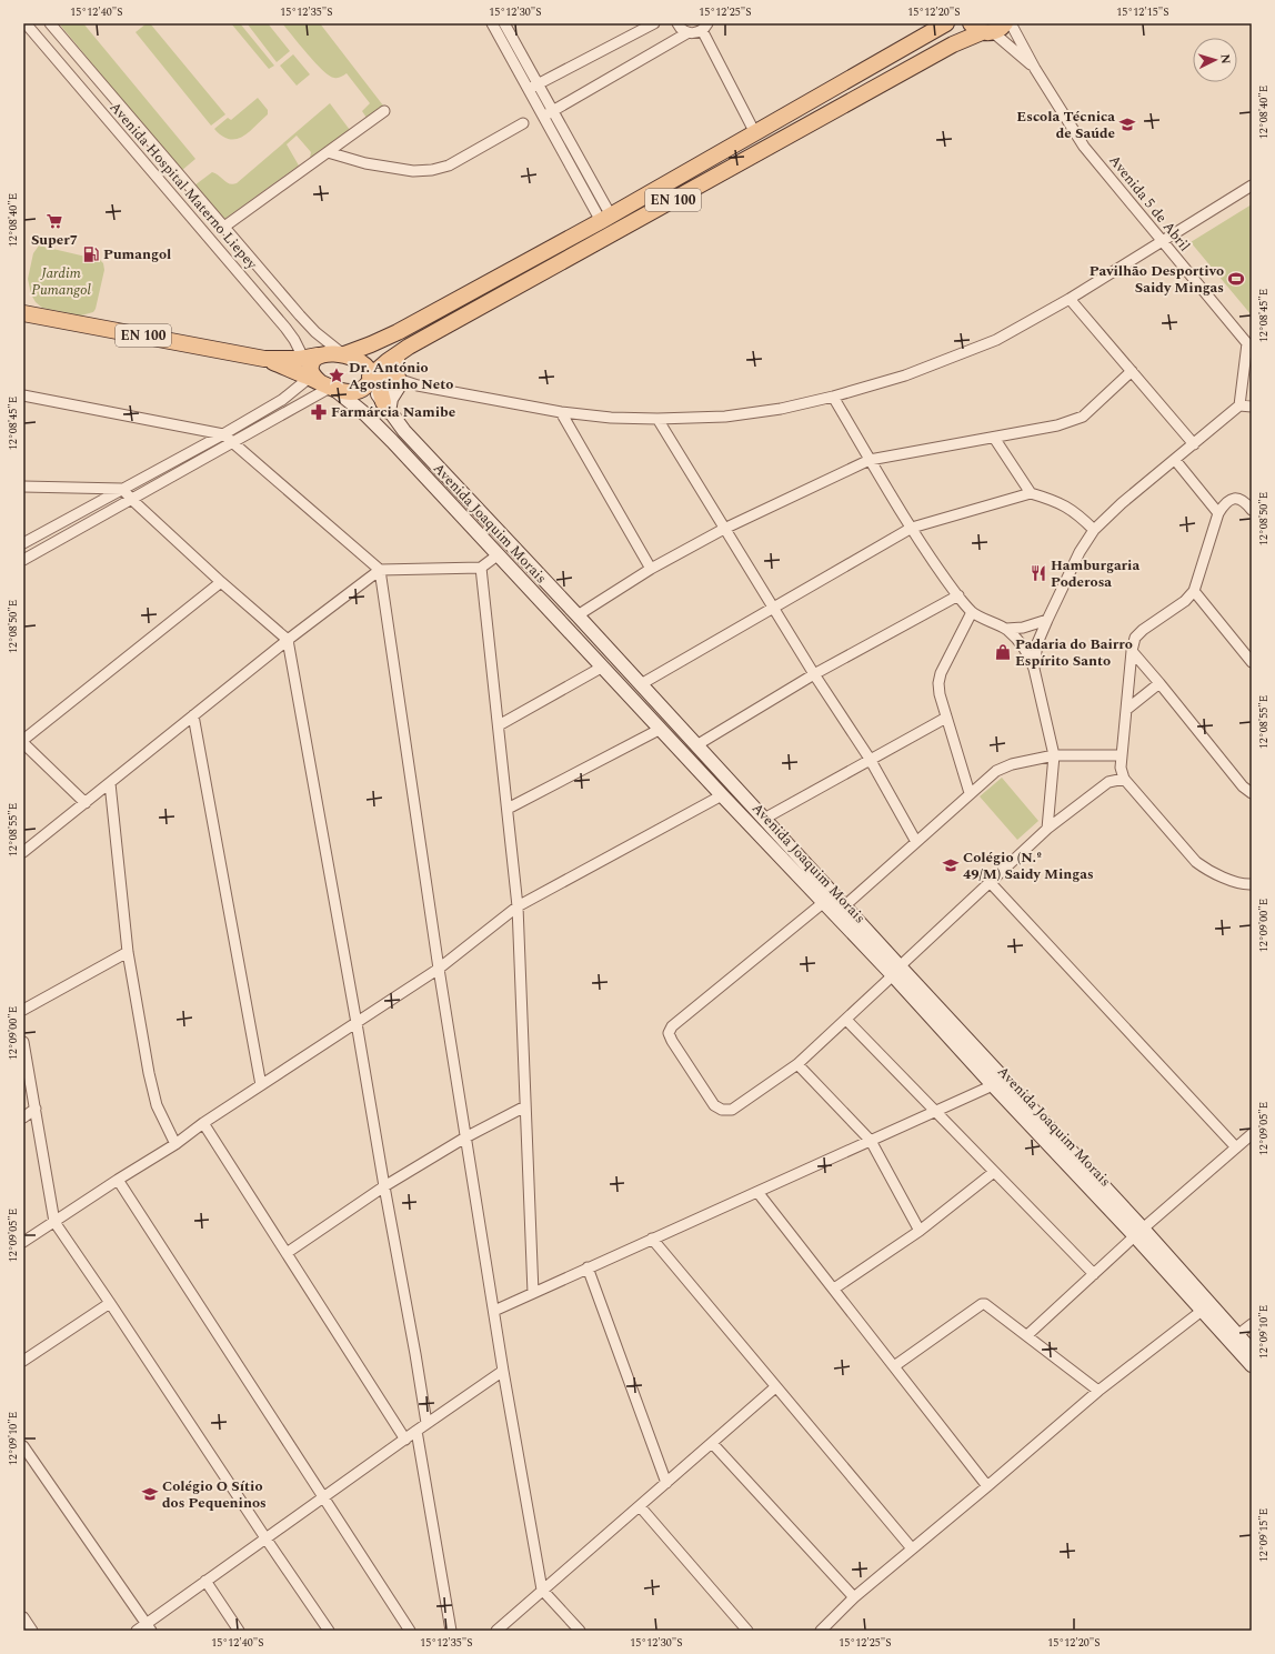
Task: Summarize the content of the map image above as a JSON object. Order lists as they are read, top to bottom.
{
  "streets": {
    "main road": ["EN 100"],
    "street": ["Avenida Hospital Materno Liepey", "Avenida 5 de Abril", "Avenida Joaquim Morais"]
  },
  "crossings": [
    ["Avenida Hospital Materno Liepey", "EN 100"],
    ["Avenida Hospital Materno Liepey", "Avenida Joaquim Morais"],
    ["EN 100", "Avenida 5 de Abril"],
    ["EN 100", "Avenida Joaquim Morais"]
  ],
  "parks": ["Jardim Pumangol"],
  "places": {
    "school or university": ["Escola Técnica de Saúde", "Colégio (N.º 49/M) Saidy Mingas", "Colégio O Sítio dos Pequeninos"],
    "supermarket": ["Super7"],
    "fuel station": ["Pumangol"],
    "sports": ["Pavilhão Desportivo Saidy Mingas"],
    "place": ["Dr. António Agostinho Neto"],
    "pharmacy": ["Farmárcia Namibe"],
    "restaurant": ["Hamburgaria Poderosa"],
    "shop": ["Padaria do Bairro Espírito Santo"]
  },
  "north": "right",
  "coordinates": [
    "15°12'40\"S",
    "15°12'35\"S",
    "15°12'30\"S",
    "15°12'25\"S",
    "15°12'20\"S",
    "15°12'15\"S",
    "12°08'40\"E",
    "12°08'45\"E",
    "12°08'50\"E",
    "12°08'55\"E",
    "12°09'00\"E",
    "12°09'05\"E",
    "12°09'10\"E",
    "12°09'15\"E"
  ]
}
